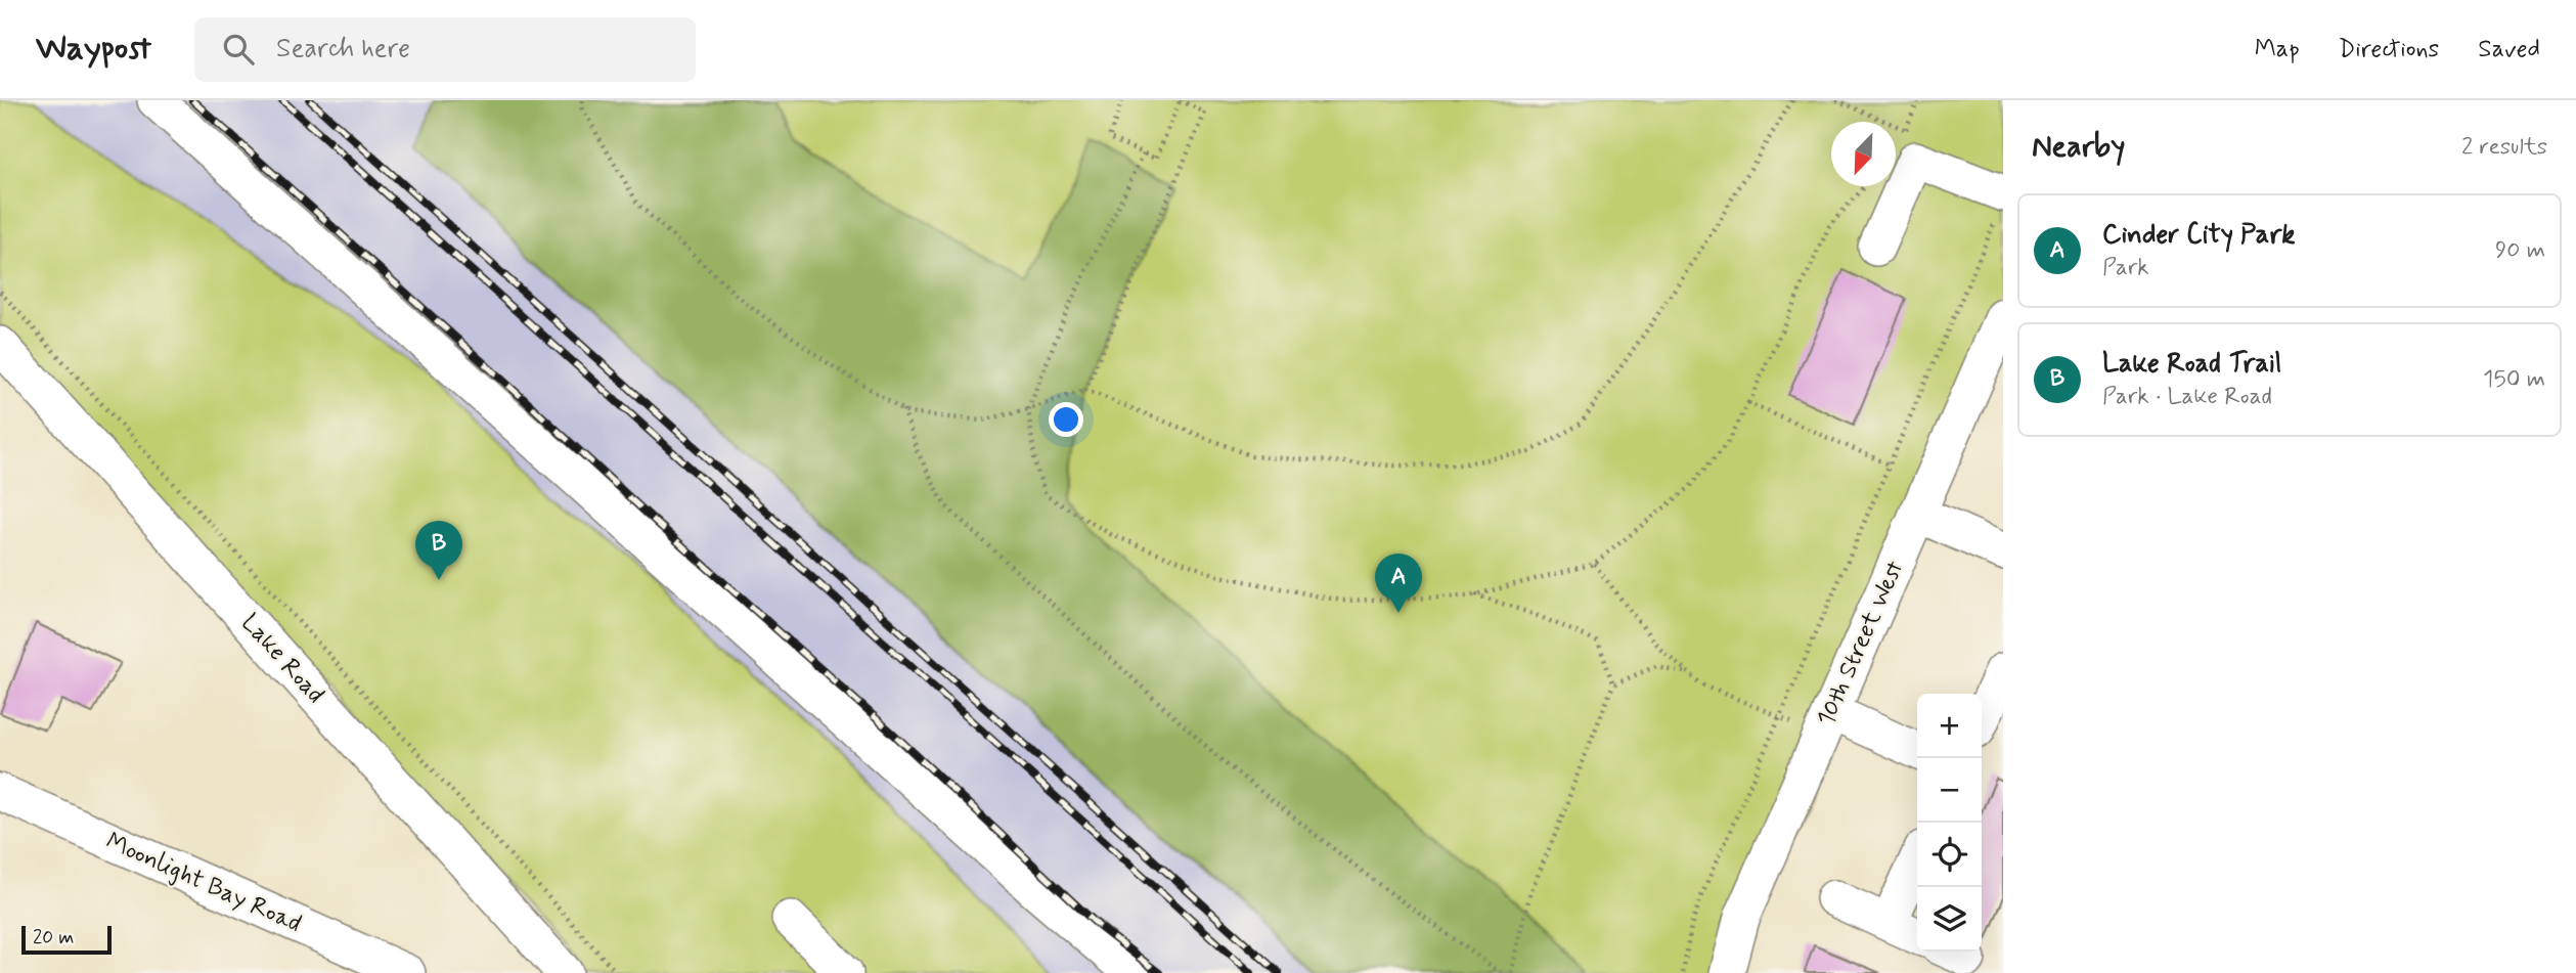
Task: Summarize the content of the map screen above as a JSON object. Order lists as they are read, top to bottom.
{
  "streets": {
    "street": ["10th Street West", "Lake Road", "Moonlight Bay Road"]
  },
  "scale_bar": "20 m",
  "north": "bottom left",
  "page": {
    "header": "Waypost",
    "search": "Search here",
    "nav": ["Map", "Directions", "Saved"],
    "heading": ["Nearby", "2 results"],
    "list": [
      {
        "mark": "A",
        "name": "Cinder City Park",
        "note": "Park",
        "value": "90 m"
      },
      {
        "mark": "B",
        "name": "Lake Road Trail",
        "note": "Park · Lake Road",
        "value": "150 m"
      }
    ],
    "pins": ["B", "A"],
    "map_buttons": ["+", "−"],
    "scale": "20 m"
  }
}
